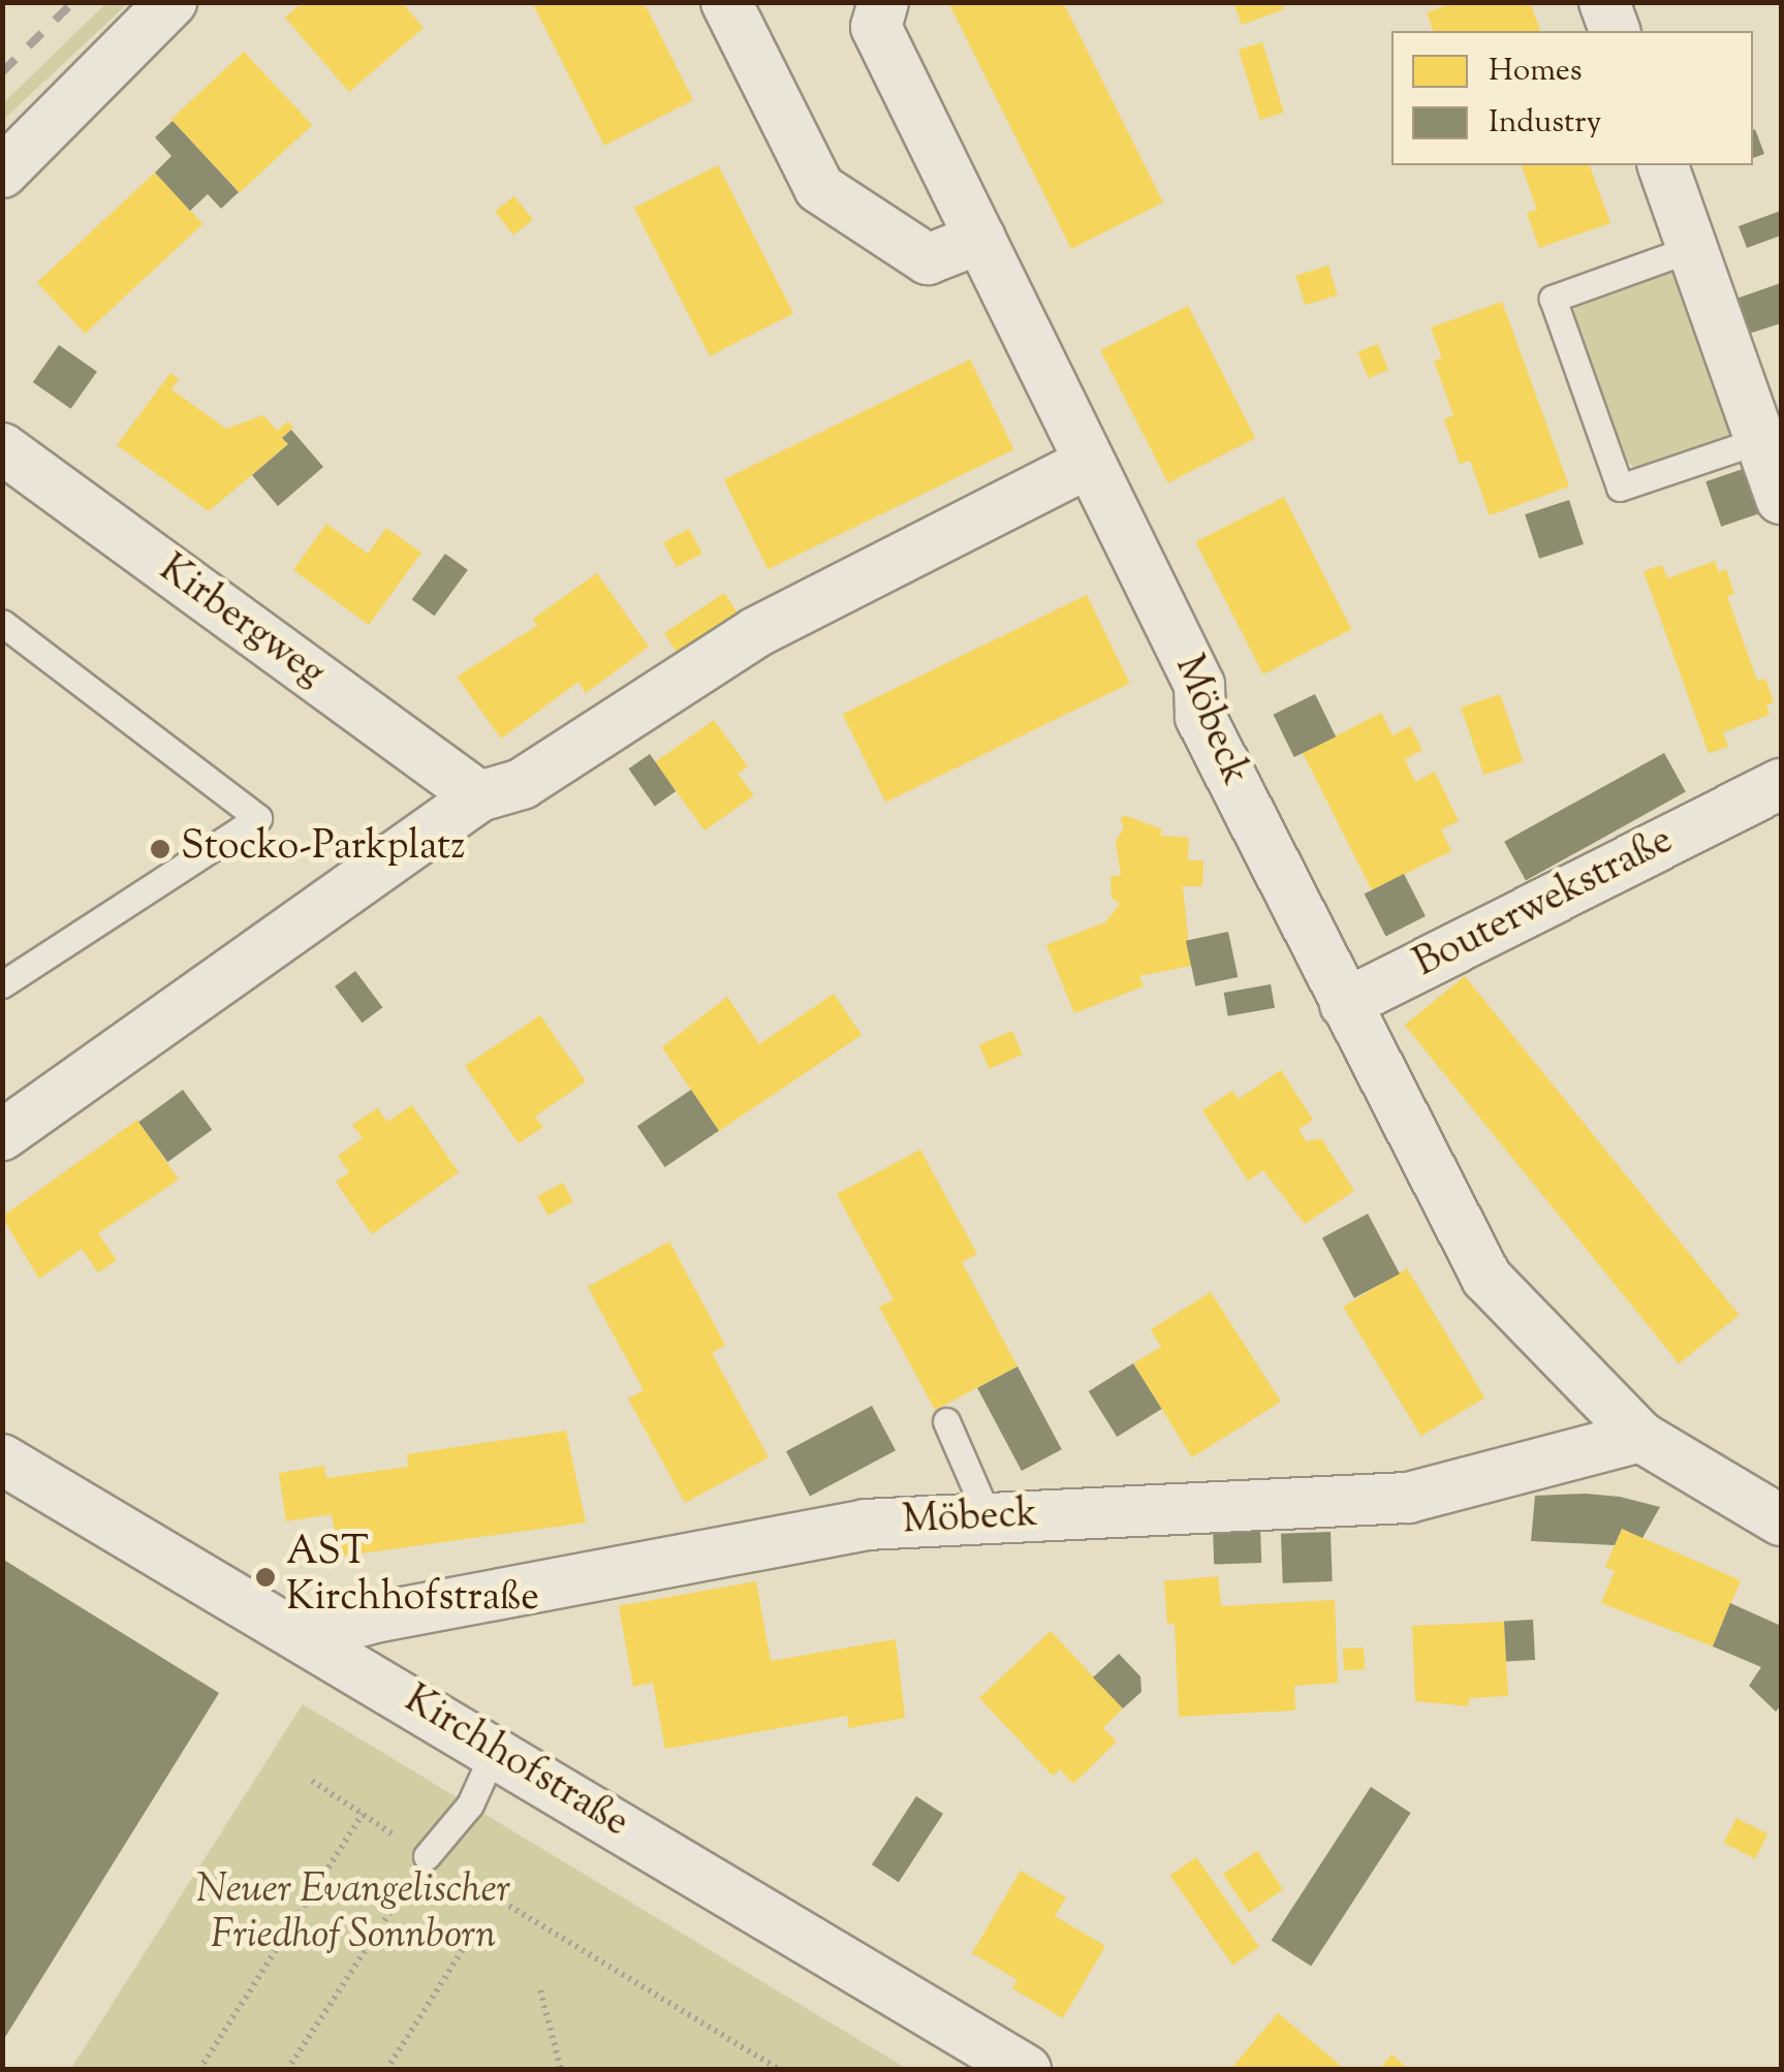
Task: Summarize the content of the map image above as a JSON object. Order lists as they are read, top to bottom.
{
  "streets": {
    "street": [
      "Kirbergweg",
      "Möbeck",
      "Bouterwekstraße",
      "Kirchhofstraße"
    ]
  },
  "crossings": [
    ["Möbeck", "Bouterwekstraße"],
    ["Möbeck", "Kirchhofstraße"]
  ],
  "parks": ["Neuer Evangelischer Friedhof Sonnborn"],
  "places": ["Stocko-Parkplatz", "AST Kirchhofstraße"],
  "legend": ["Homes", "Industry"]
}
